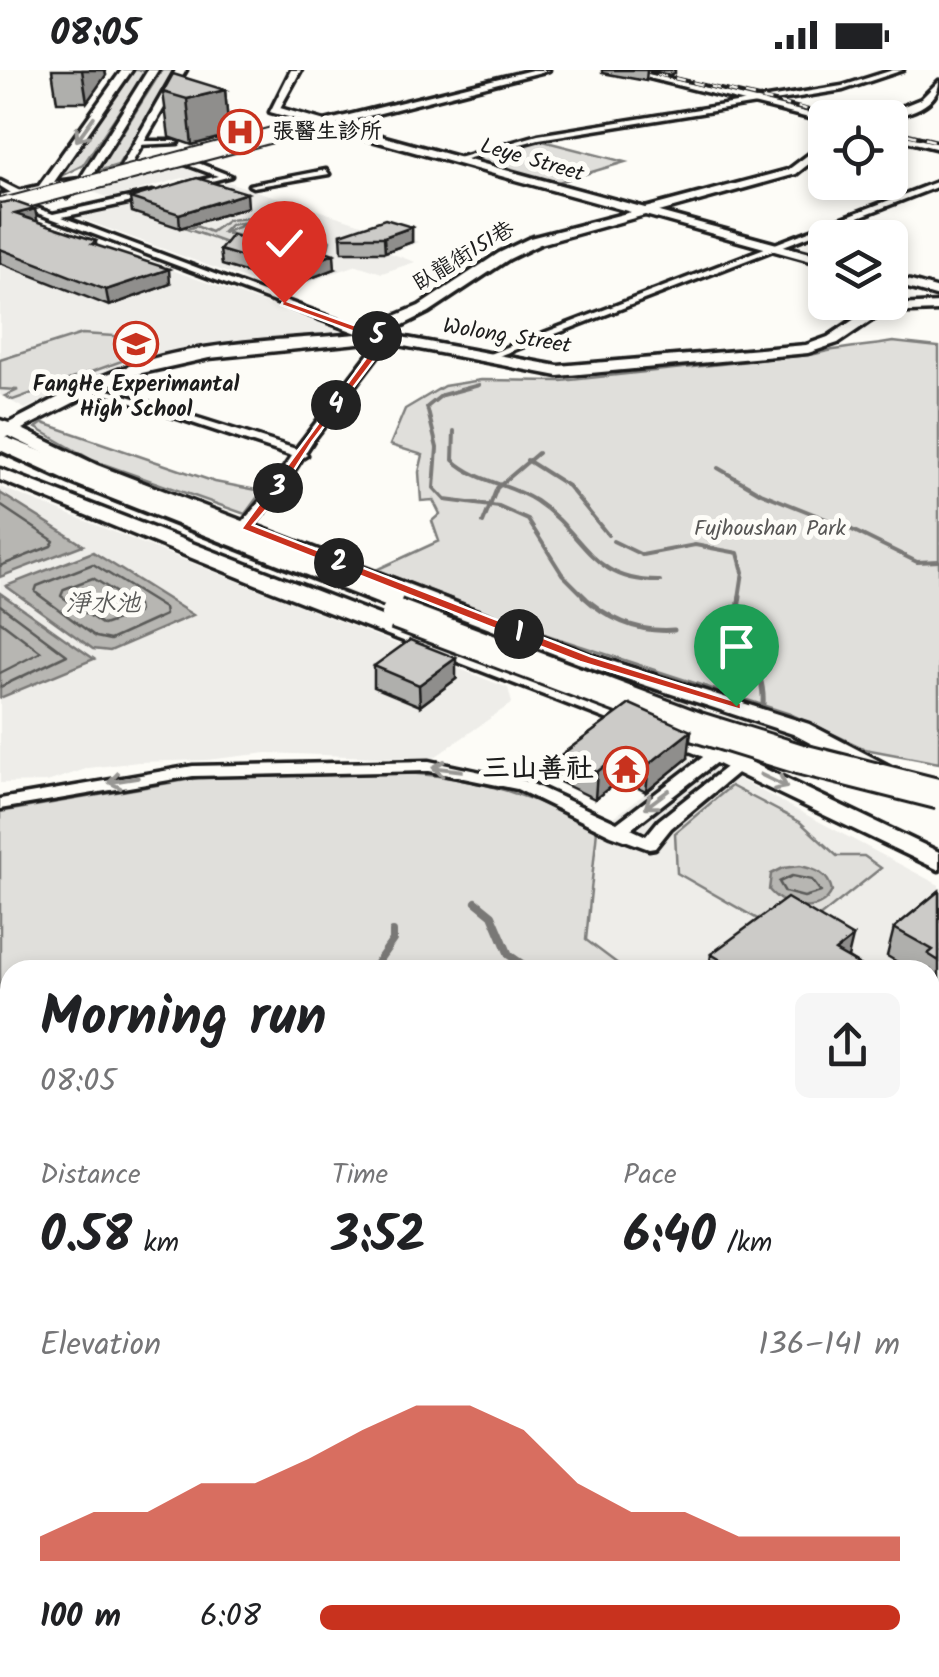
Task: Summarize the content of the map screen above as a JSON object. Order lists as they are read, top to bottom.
{
  "streets": {
    "main road": ["Leye Street", "臥龍街151巷", "Wolong Street"]
  },
  "crossings": [
    ["Leye Street", "臥龍街151巷"],
    ["臥龍街151巷", "Wolong Street"]
  ],
  "water": ["淨水池"],
  "parks": ["Fujhoushan Park"],
  "places": {
    "hospital": ["張醫生診所"],
    "school or university": ["FangHe Experimantal High School"],
    "temple": ["三山善社"]
  },
  "page": {
    "status": "08:05",
    "pins": [
      "5",
      "4",
      "3",
      "2",
      "1"
    ],
    "heading": ["Morning run", "08:05"],
    "stats": [
      ["Distance", "0.58 km"],
      ["Time", "3:52"],
      ["Pace", "6:40 /km"]
    ],
    "chart": ["Elevation", "136–141 m"],
    "list": [
      {
        "name": "100 m",
        "note": "6:08"
      }
    ]
  }
}
